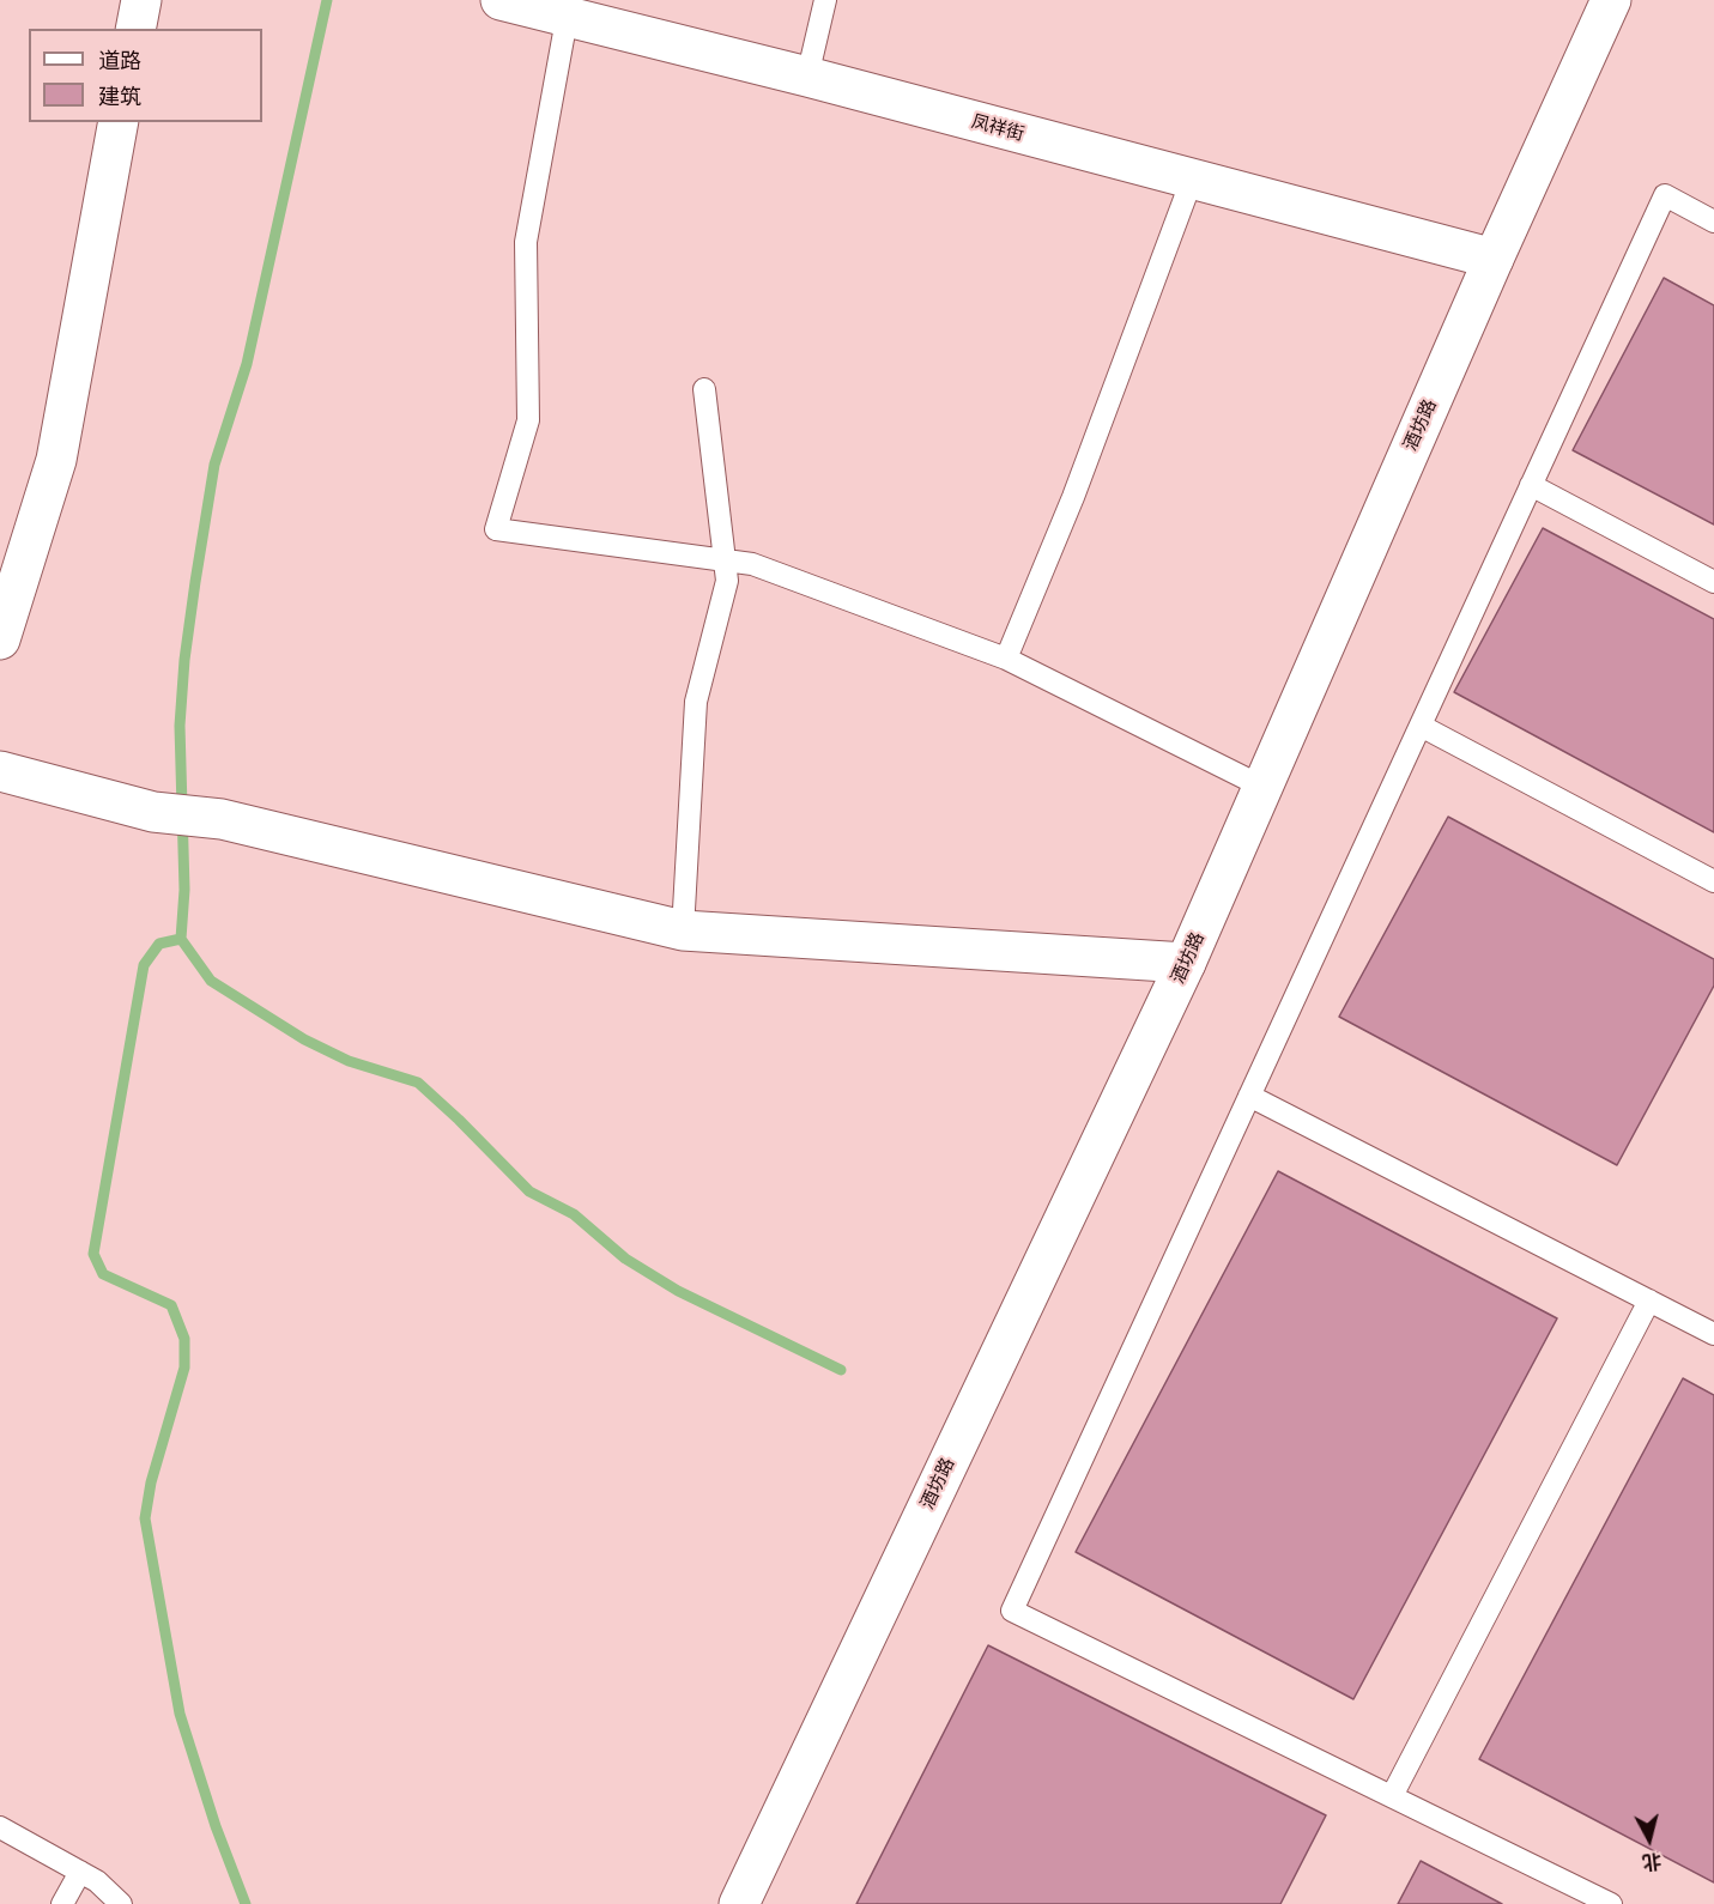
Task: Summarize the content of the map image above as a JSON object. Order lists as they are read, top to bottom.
{
  "streets": {
    "street": ["凤祥街", "酒坊路"]
  },
  "crossings": [
    ["凤祥街", "酒坊路"]
  ],
  "legend": ["道路", "建筑"],
  "north": "bottom"
}
